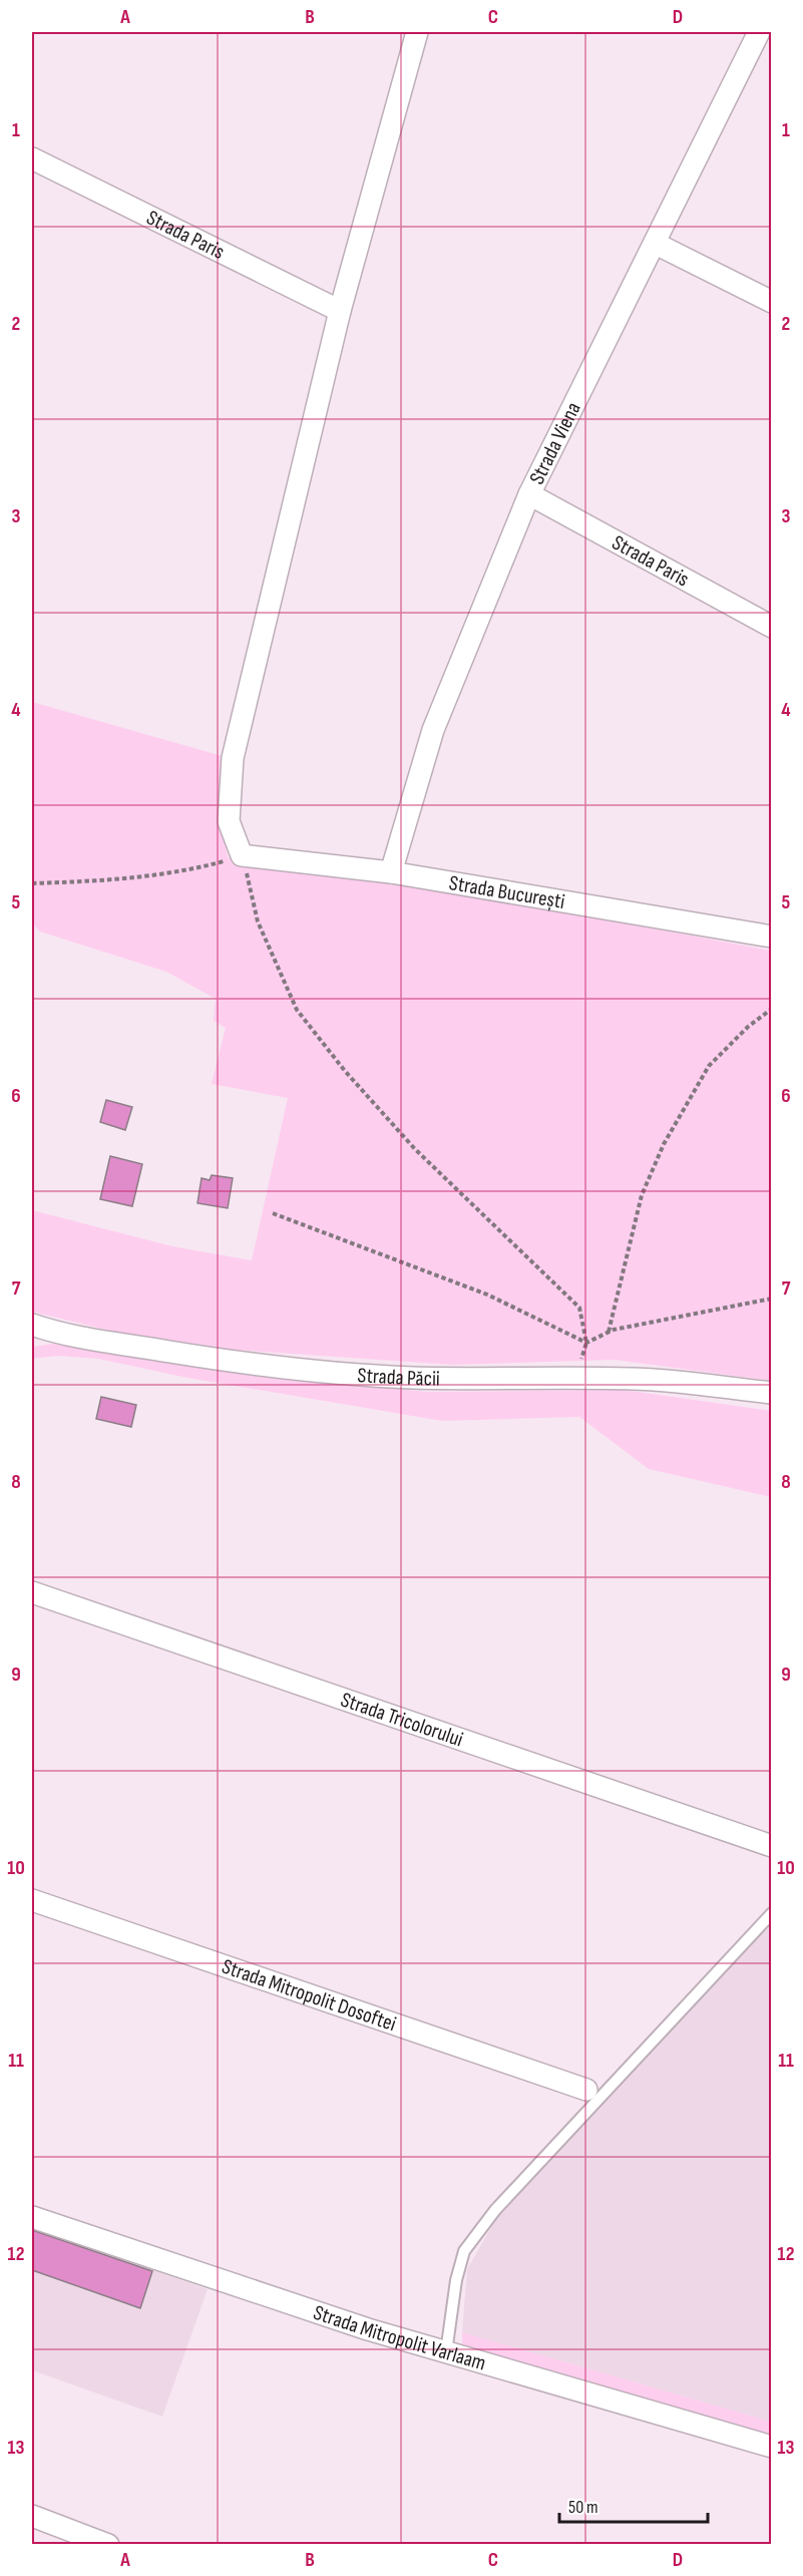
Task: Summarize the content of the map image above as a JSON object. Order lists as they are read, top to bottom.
{
  "streets": {
    "street": [
      "Strada Paris",
      "Strada Viena",
      "Strada București",
      "Strada Păcii",
      "Strada Tricolorului",
      "Strada Mitropolit Dosoftei",
      "Strada Mitropolit Varlaam"
    ]
  },
  "crossings": [
    ["Strada Paris", "Strada Viena"],
    ["Strada Viena", "Strada București"]
  ],
  "scale_bar": "50 m",
  "grid": {
    "columns": [
      "A",
      "B",
      "C",
      "D"
    ],
    "rows": [
      "1",
      "2",
      "3",
      "4",
      "5",
      "6",
      "7",
      "8",
      "9",
      "10",
      "11",
      "12",
      "13"
    ]
  }
}
